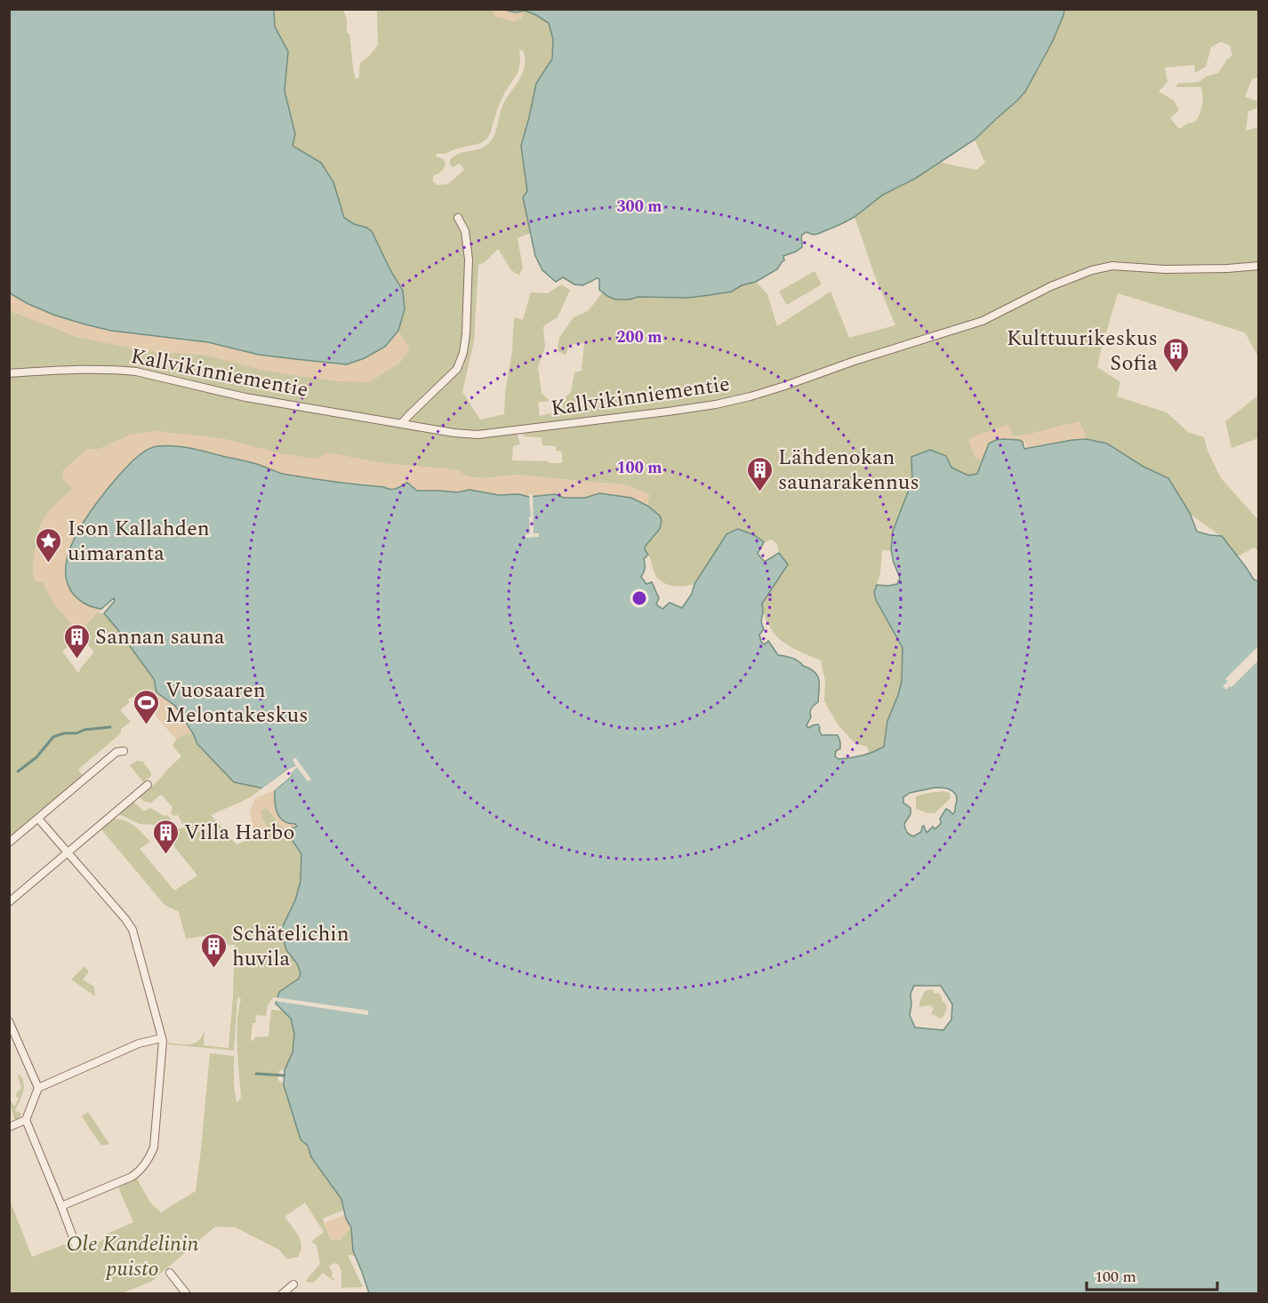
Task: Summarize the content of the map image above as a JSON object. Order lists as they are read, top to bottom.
{
  "streets": {
    "street": ["Kallvikinniementie"]
  },
  "parks": ["Ole Kandelinin puisto"],
  "places": {
    "building": [
      "Kulttuurikeskus Sofia",
      "Lähdenokan saunarakennus",
      "Sannan sauna",
      "Villa Harbo",
      "Schätelichin huvila"
    ],
    "place": ["Ison Kallahden uimaranta"],
    "sports": ["Vuosaaren Melontakeskus"]
  },
  "scale_bar": "100 m",
  "rings": ["300 m", "200 m", "100 m"]
}
